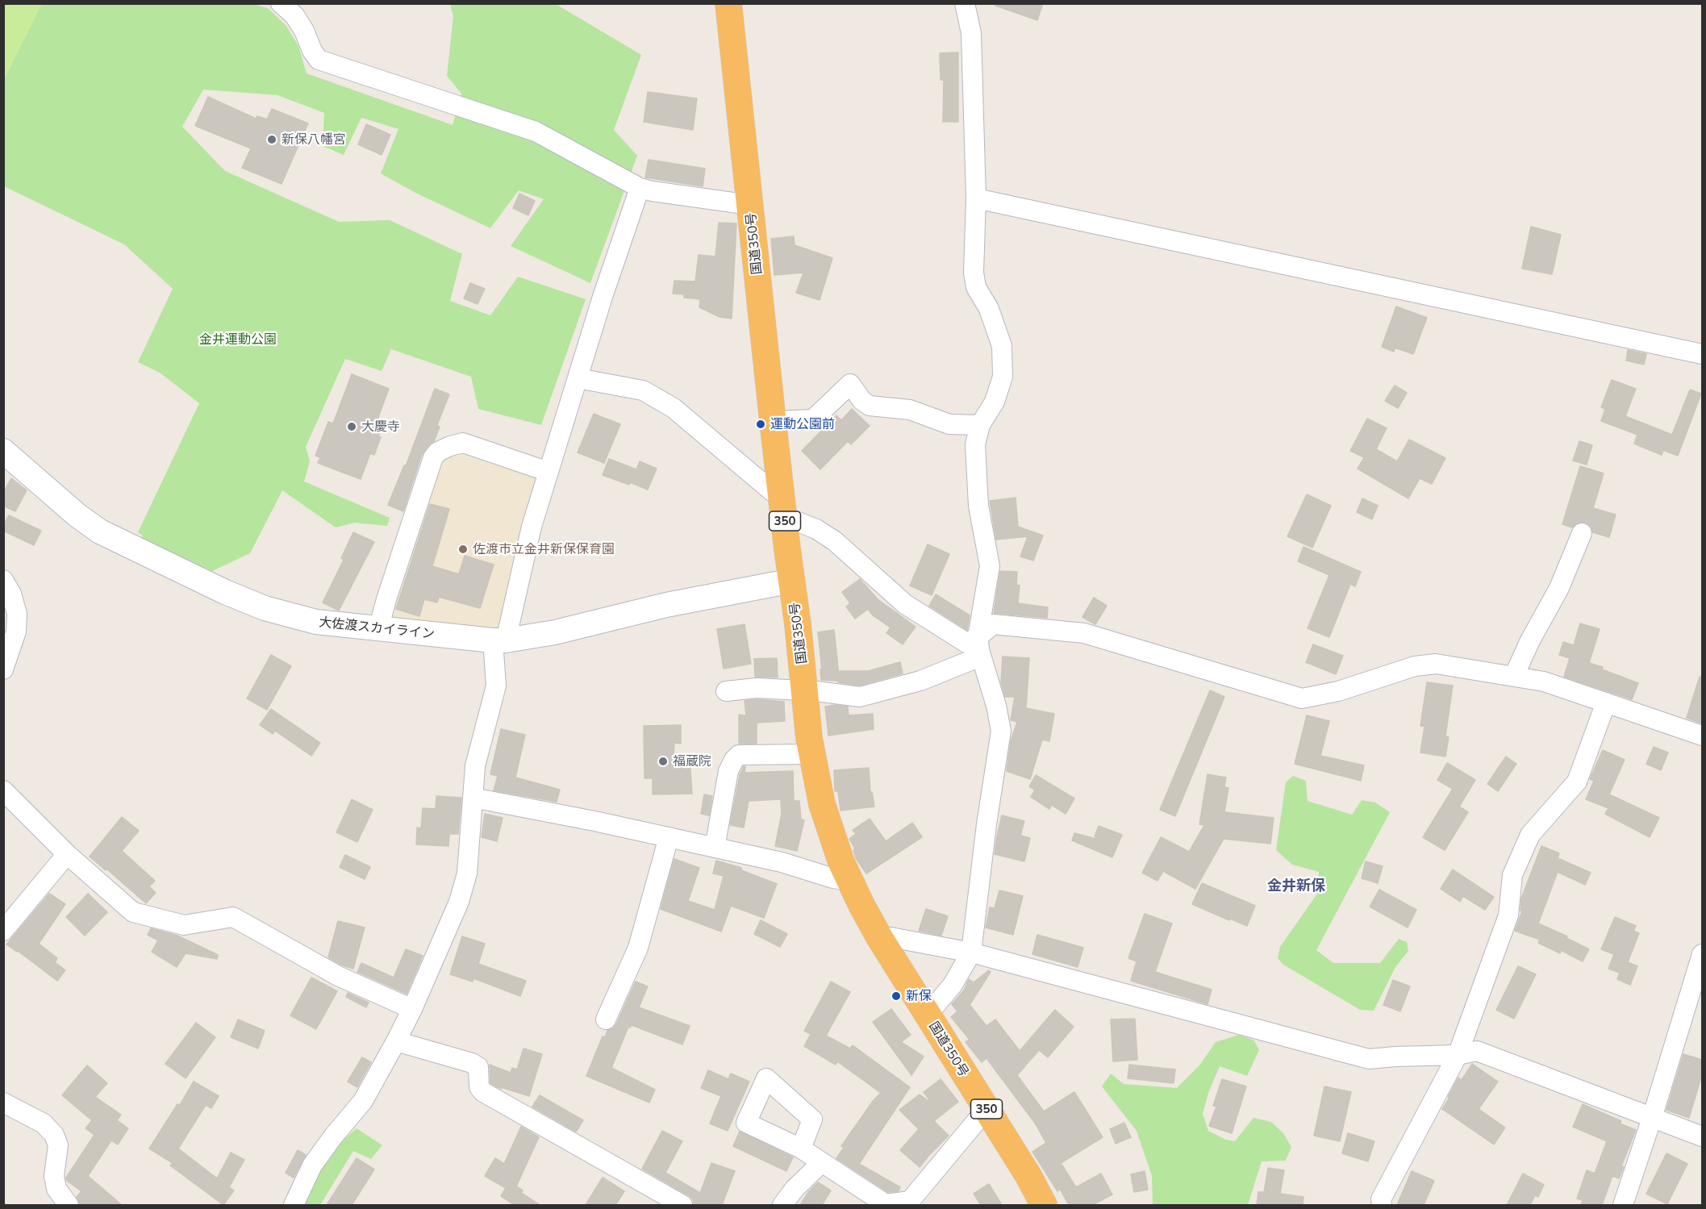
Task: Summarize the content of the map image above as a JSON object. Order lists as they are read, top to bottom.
{
  "streets": {
    "highway": ["国道350号", "350"],
    "street": ["大佐渡スカイライン"]
  },
  "crossings": [
    ["国道350号", "大佐渡スカイライン"]
  ],
  "districts": ["金井新保"],
  "parks": ["金井運動公園"],
  "places": [
    "新保八幡宮",
    "運動公園前",
    "大慶寺",
    "佐渡市立金井新保保育園",
    "福蔵院",
    "新保"
  ]
}
